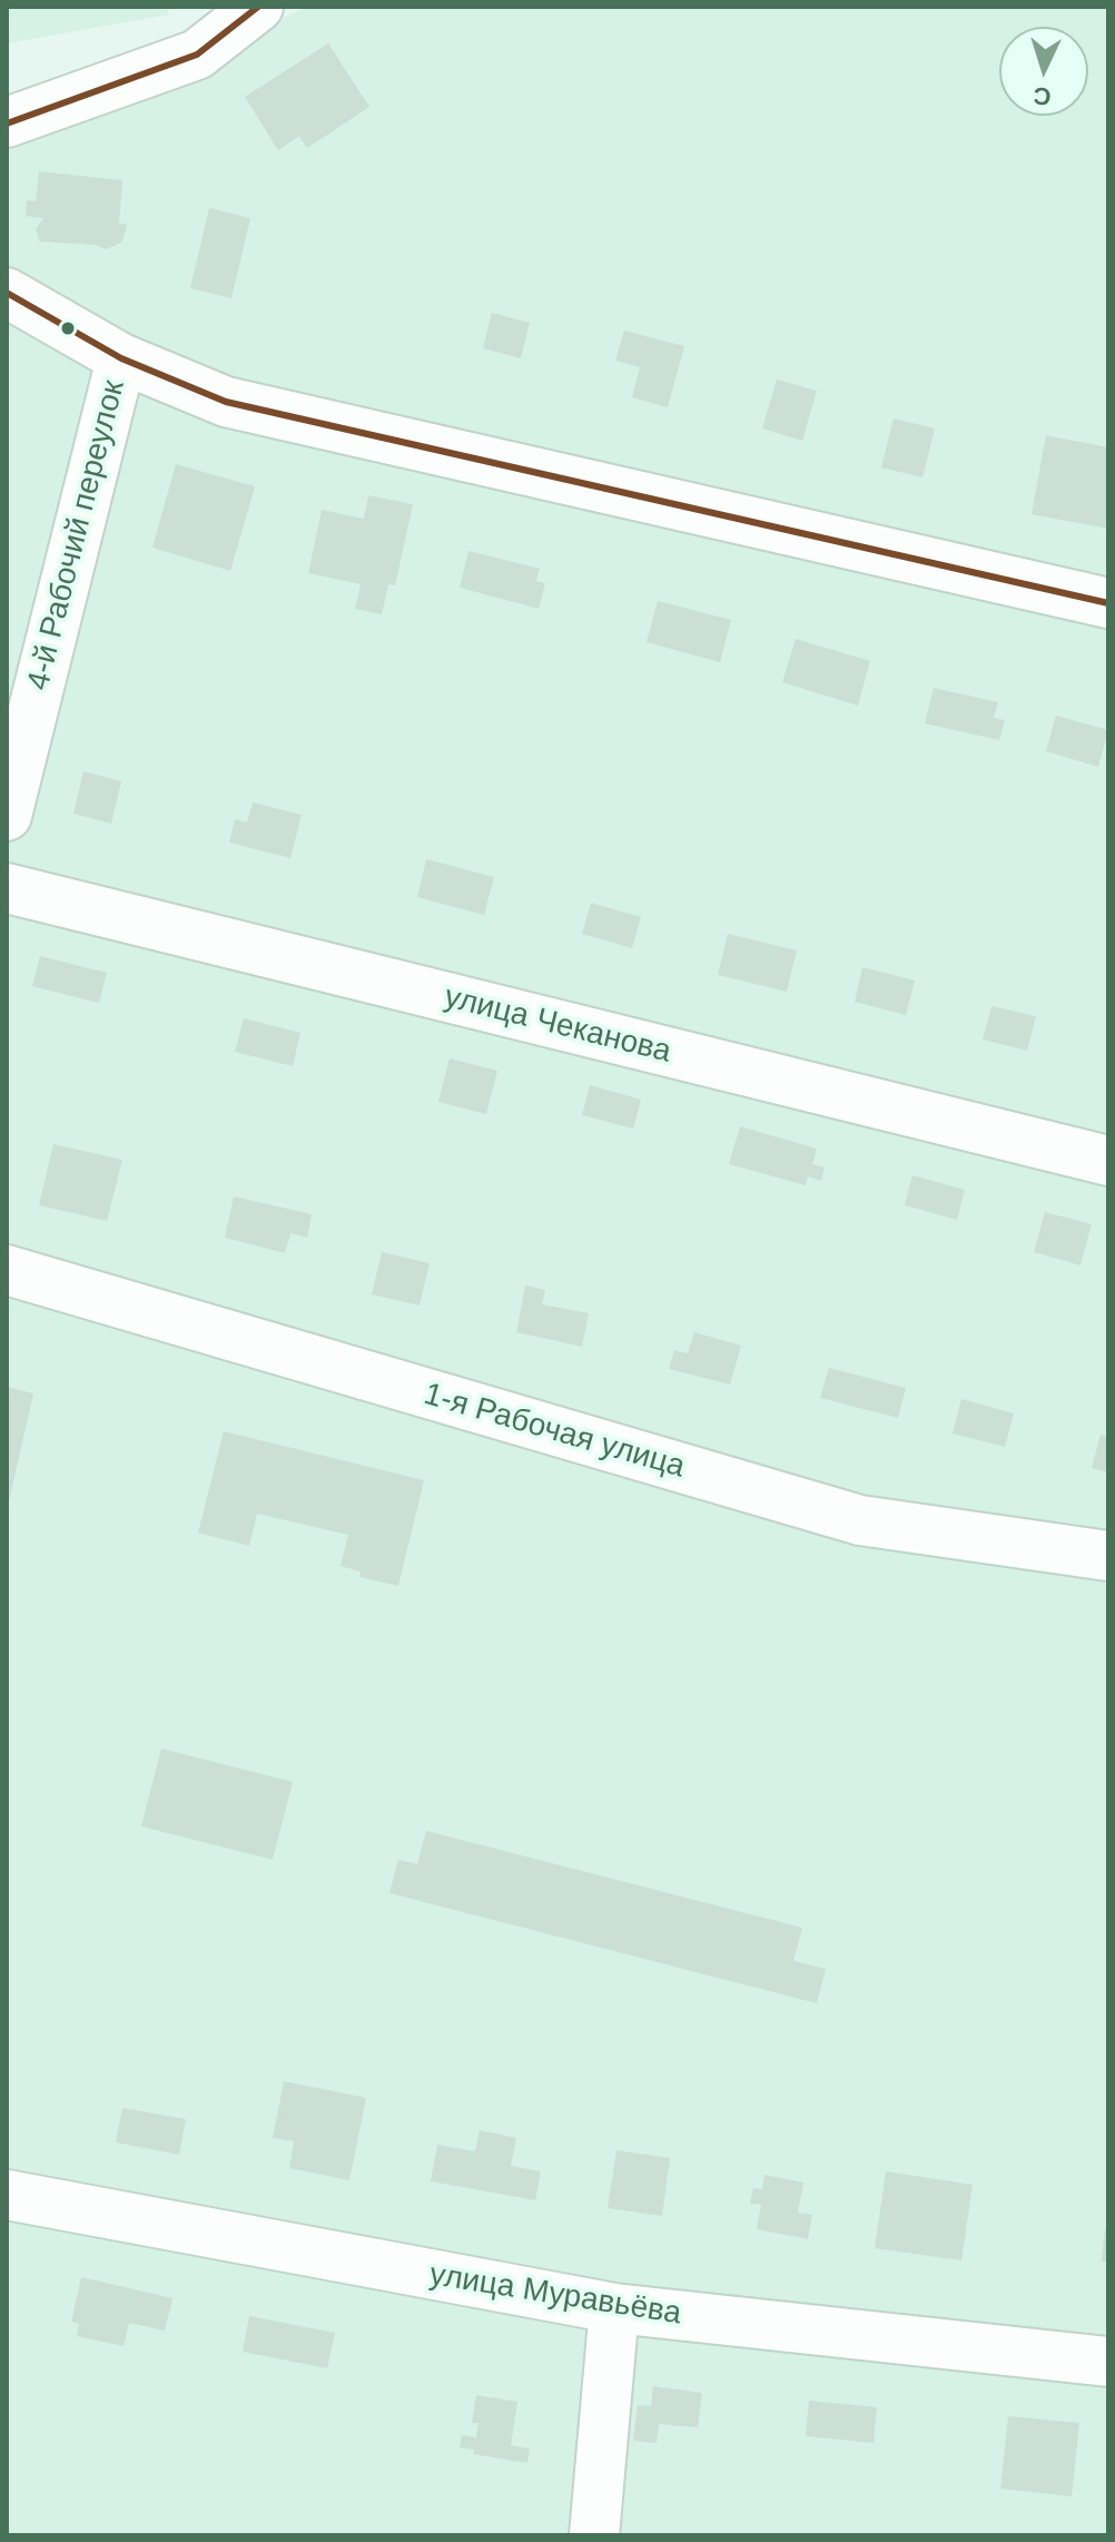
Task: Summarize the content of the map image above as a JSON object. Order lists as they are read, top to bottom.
{
  "streets": {
    "street": [
      "4-й Рабочий переулок",
      "улица Чеканова",
      "1-я Рабочая улица",
      "улица Муравьёва"
    ]
  },
  "north": "bottom"
}
